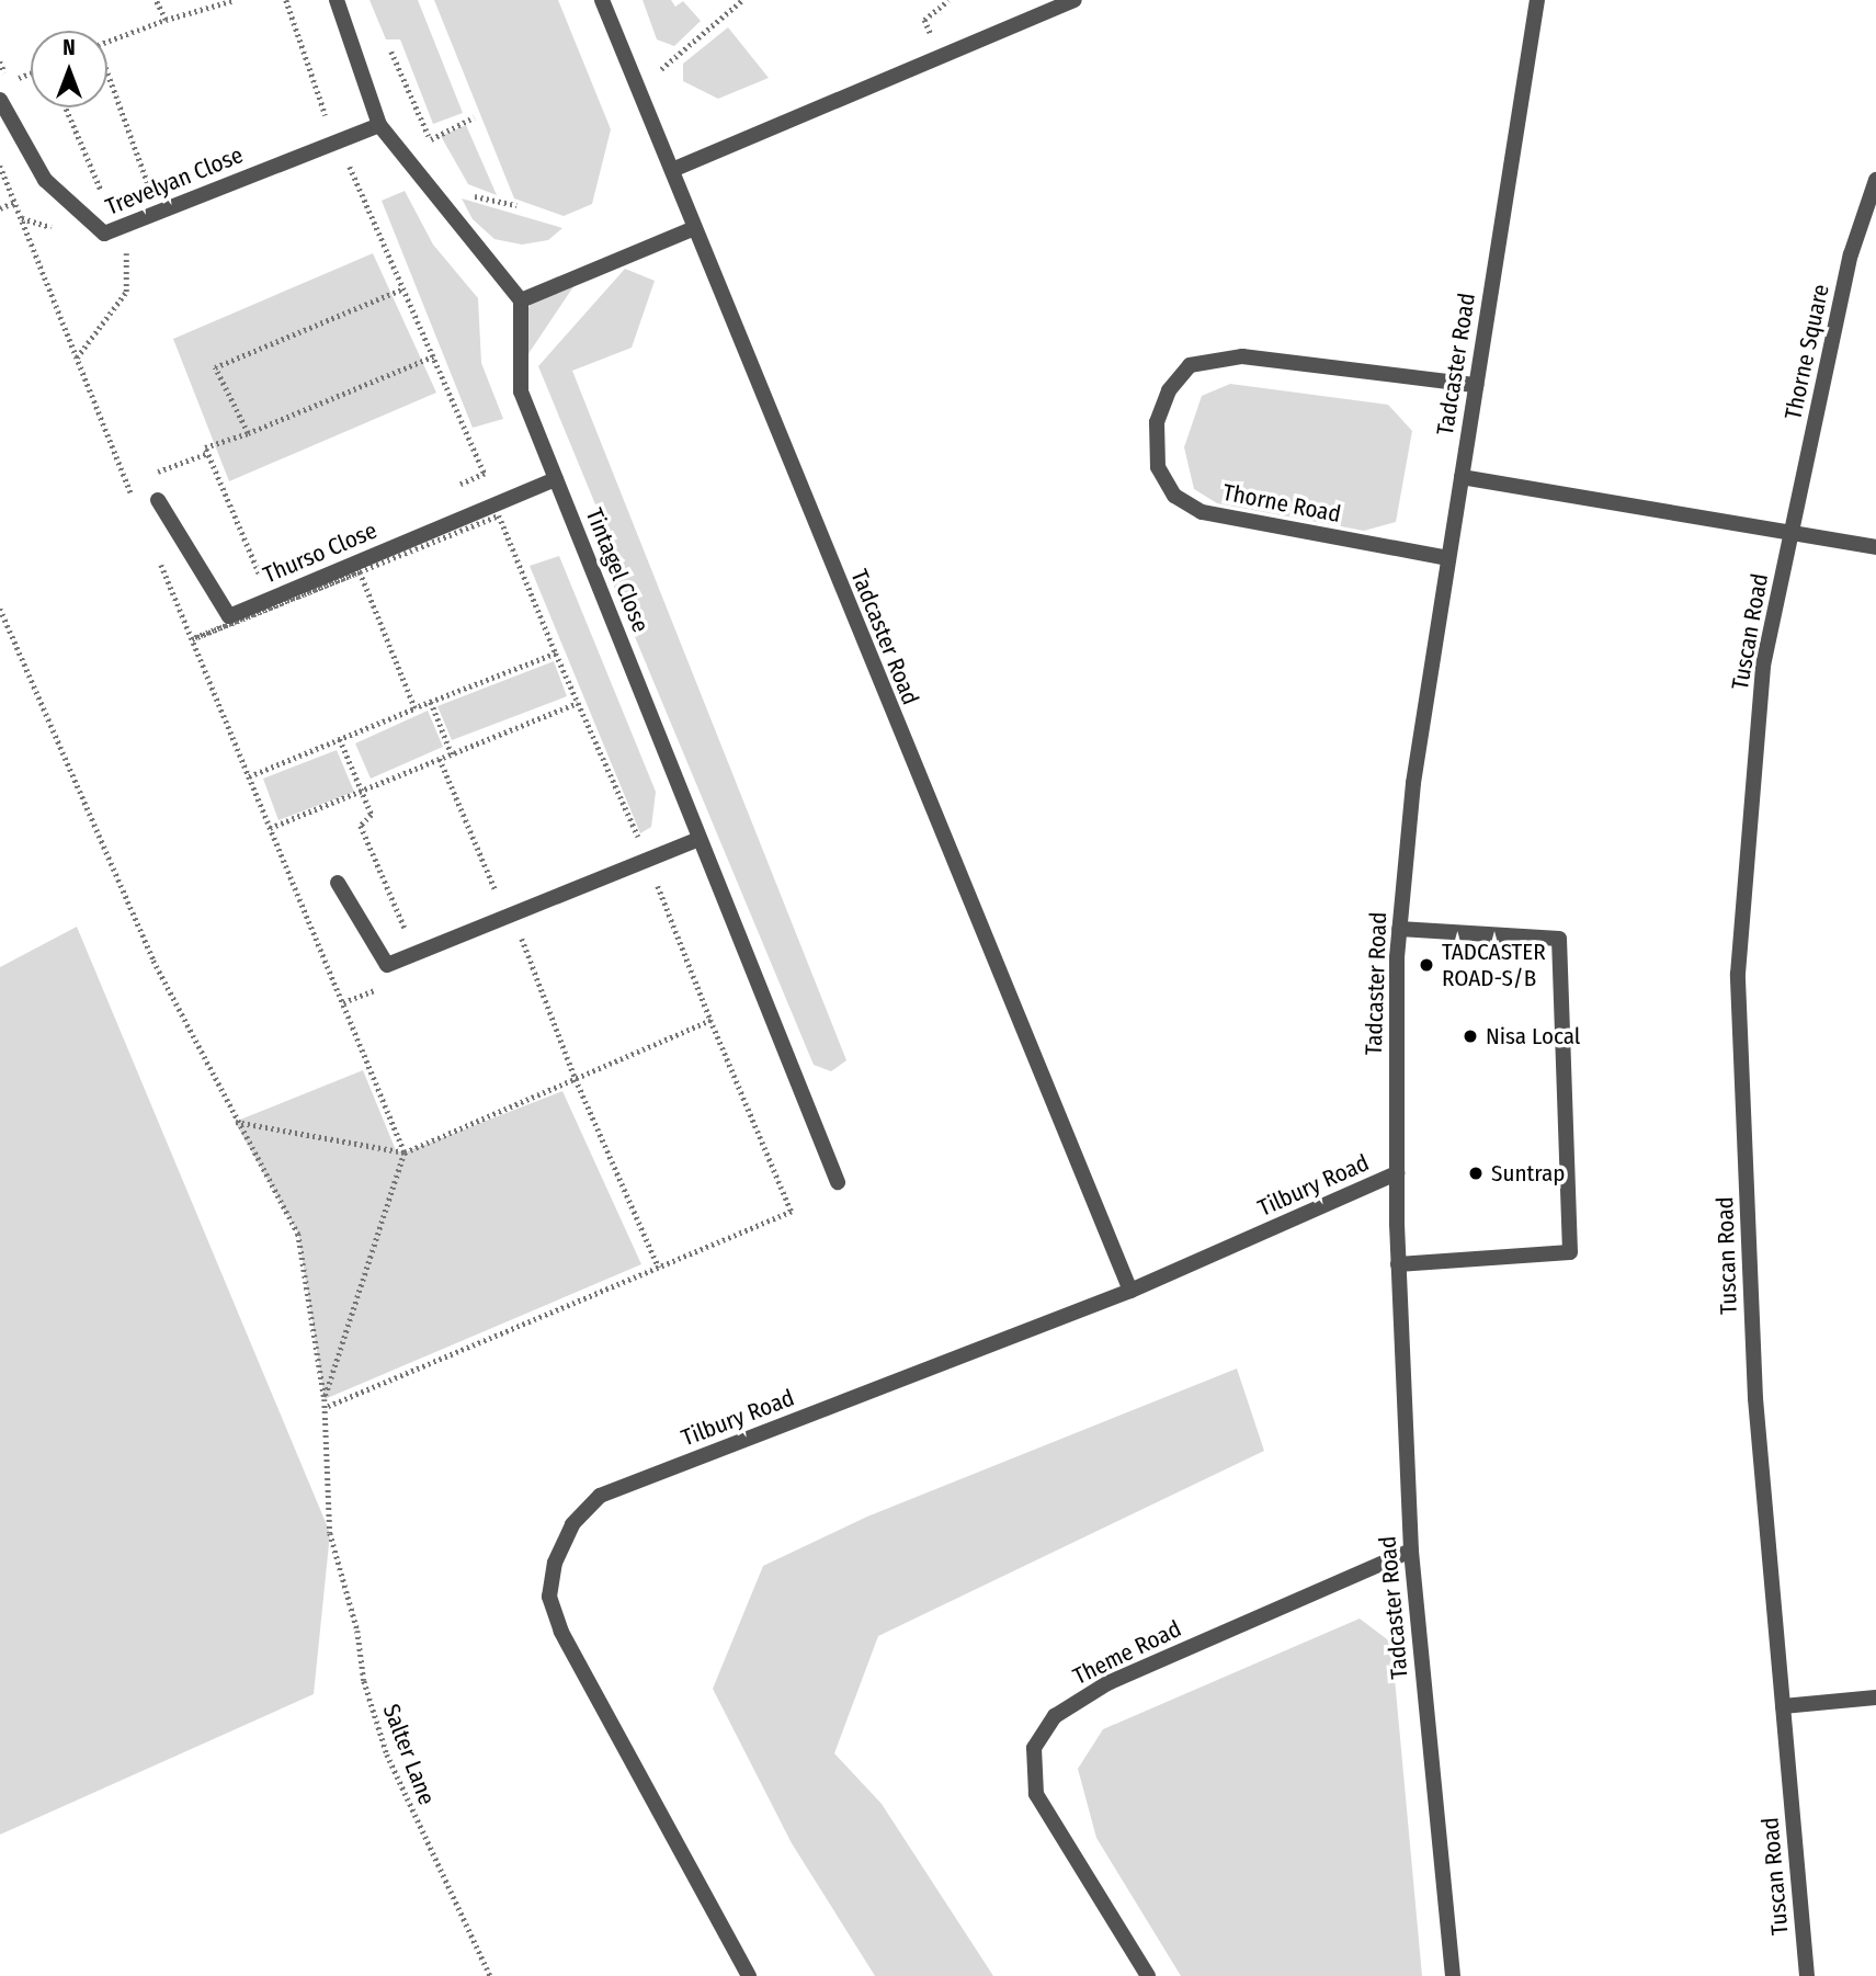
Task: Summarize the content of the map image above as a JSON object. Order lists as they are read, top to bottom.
{
  "streets": {
    "street": [
      "Trevelyan Close",
      "Thorne Square",
      "Tadcaster Road",
      "Thorne Road",
      "Thurso Close",
      "Tintagel Close",
      "Tuscan Road",
      "Tilbury Road",
      "Theme Road"
    ],
    "path": ["Salter Lane"]
  },
  "crossings": [
    ["Thorne Square", "Tuscan Road"],
    ["Tadcaster Road", "Thorne Road"],
    ["Tadcaster Road", "Tilbury Road"],
    ["Tadcaster Road", "Theme Road"],
    ["Thurso Close", "Tintagel Close"]
  ],
  "places": ["TADCASTER ROAD-S/B", "Nisa Local", "Suntrap"],
  "north": "top"
}
